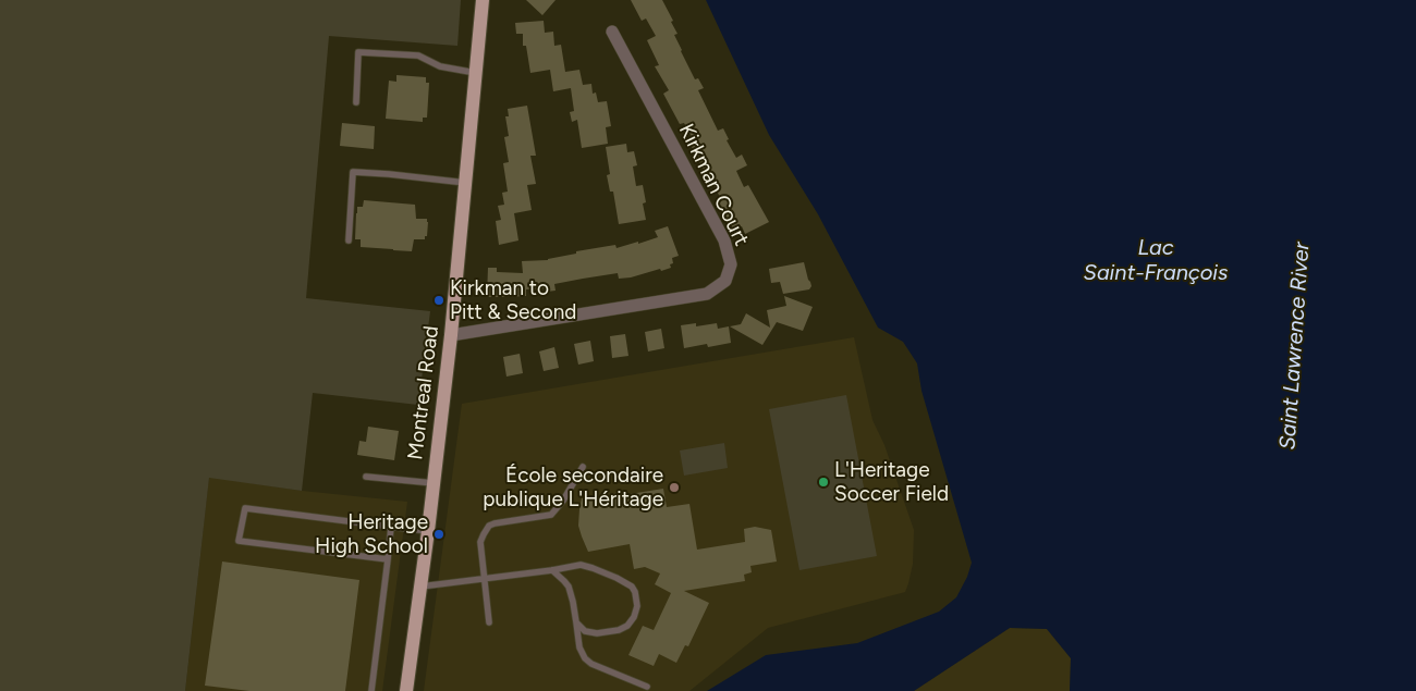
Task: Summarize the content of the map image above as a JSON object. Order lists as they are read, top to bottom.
{
  "streets": {
    "main road": ["Montreal Road"],
    "street": ["Kirkman Court"]
  },
  "crossings": [
    ["Kirkman Court", "Montreal Road"]
  ],
  "water": ["Lac Saint-François", "Saint Lawrence River"],
  "places": [
    "Kirkman to Pitt & Second",
    "L'Heritage Soccer Field",
    "École secondaire publique L'Héritage",
    "Heritage High School"
  ]
}
